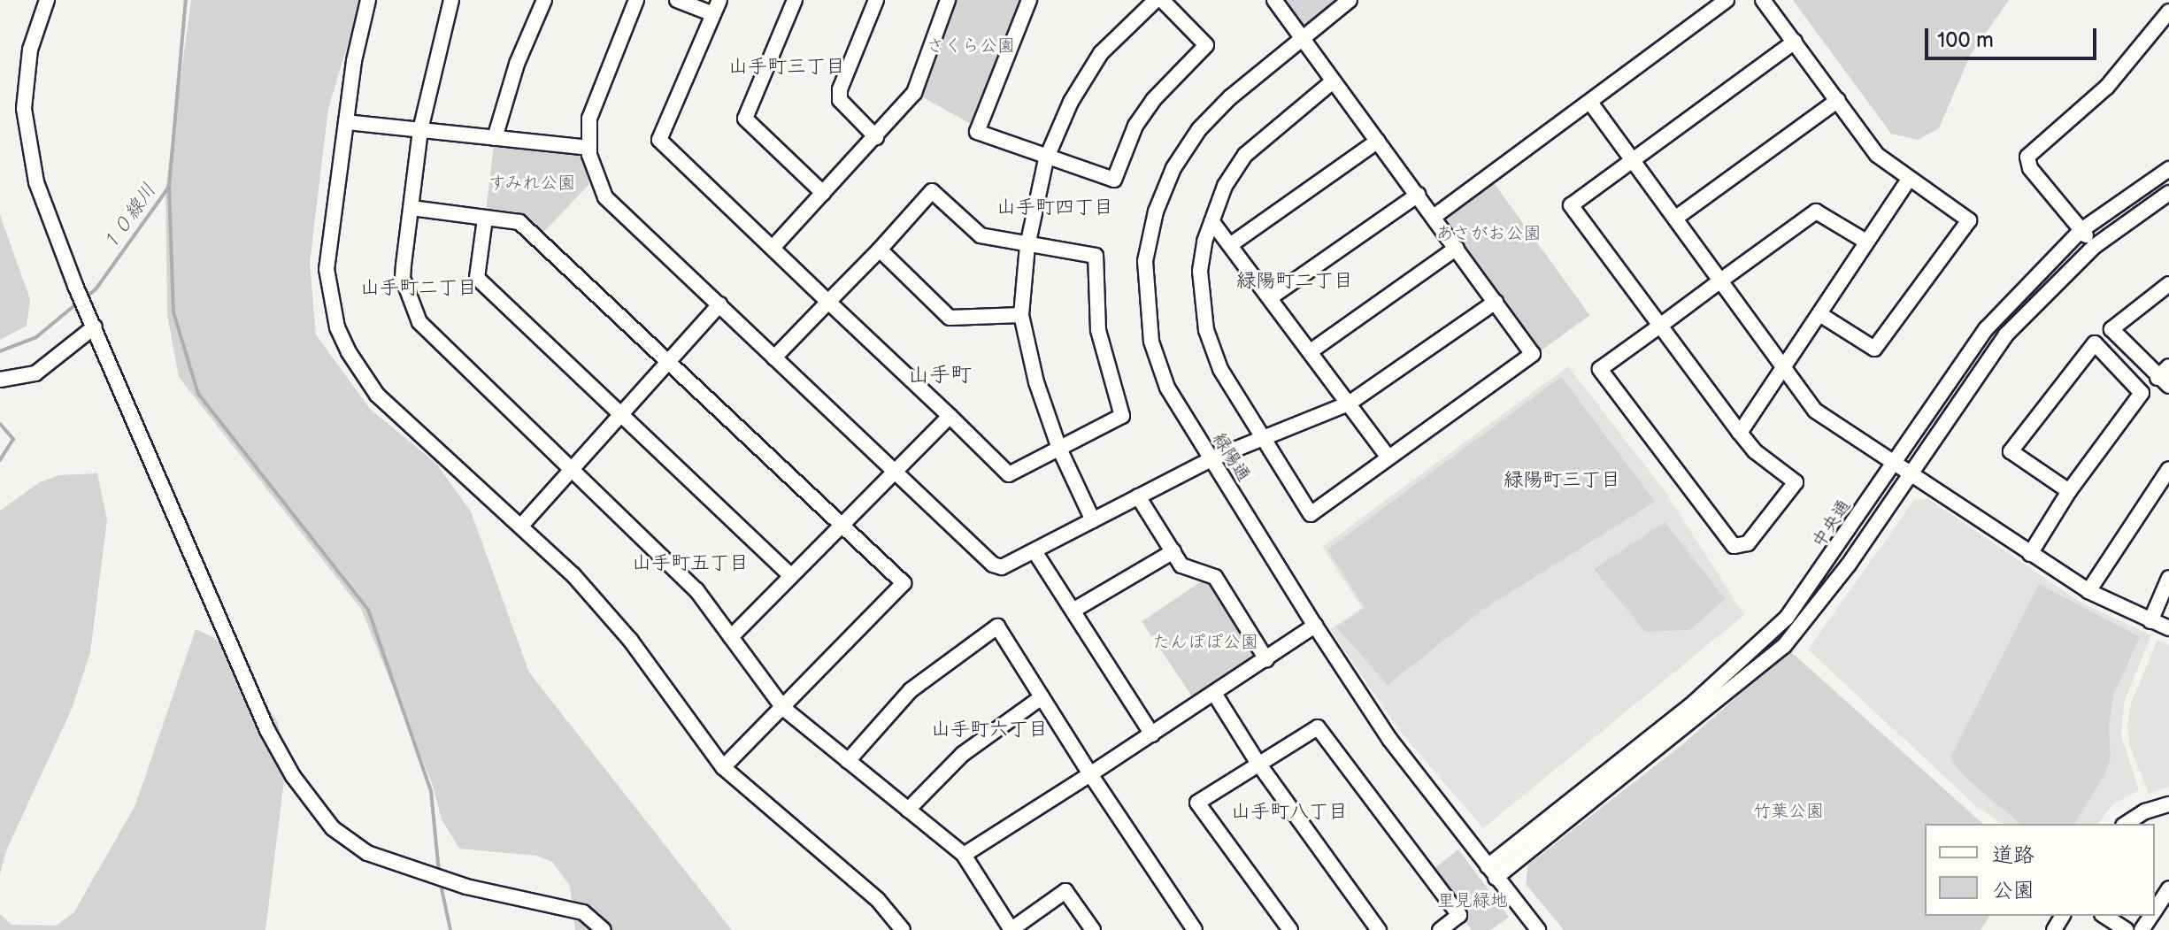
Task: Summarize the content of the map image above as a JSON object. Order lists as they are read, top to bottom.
{
  "streets": {
    "street": ["緑陽通", "中央通"]
  },
  "crossings": [
    ["緑陽通", "中央通"]
  ],
  "districts": [
    "山手町三丁目",
    "山手町四丁目",
    "緑陽町二丁目",
    "山手町二丁目",
    "山手町",
    "緑陽町三丁目",
    "山手町五丁目",
    "山手町六丁目",
    "山手町八丁目"
  ],
  "water": ["１０線川"],
  "parks": [
    "さくら公園",
    "すみれ公園",
    "あさがお公園",
    "たんぽぽ公園",
    "竹葉公園",
    "里見緑地"
  ],
  "legend": ["道路", "公園"],
  "scale_bar": "100 m"
}
